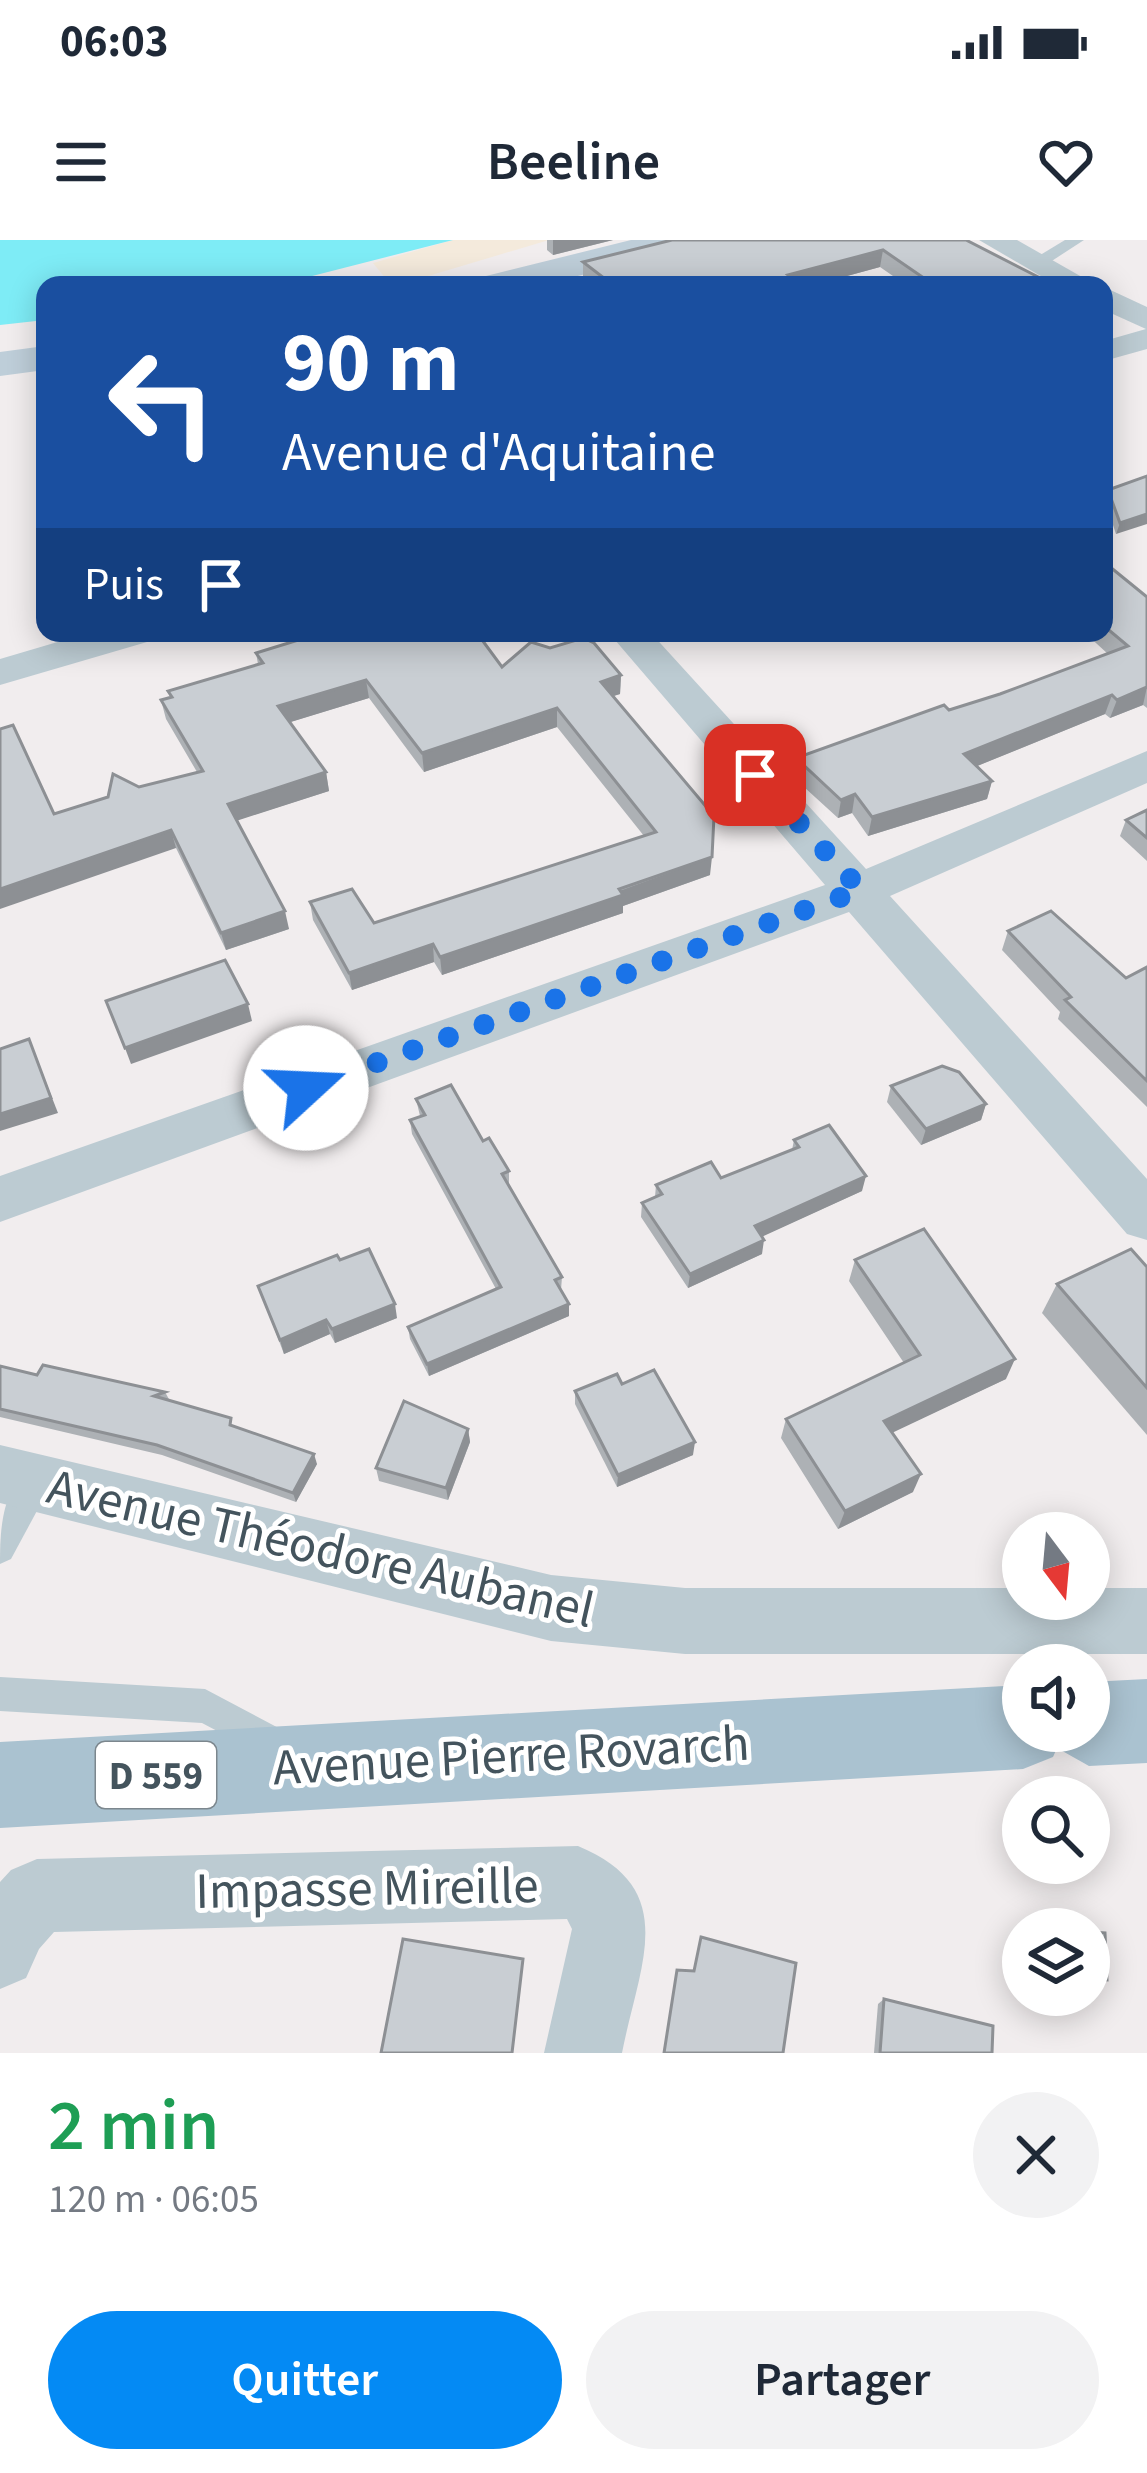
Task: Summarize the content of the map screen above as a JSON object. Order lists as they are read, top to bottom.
{
  "streets": {
    "main road": ["Avenue Pierre Rovarch", "D 559"],
    "street": ["Avenue Théodore Aubanel", "Impasse Mireille"]
  },
  "north": "bottom",
  "page": {
    "status": "06:03",
    "header": "Beeline",
    "turn": ["90 m", "Avenue d'Aquitaine"],
    "then": "Puis",
    "heading": ["2 min", "120 m · 06:05"],
    "buttons": ["Quitter", "Partager"]
  }
}
